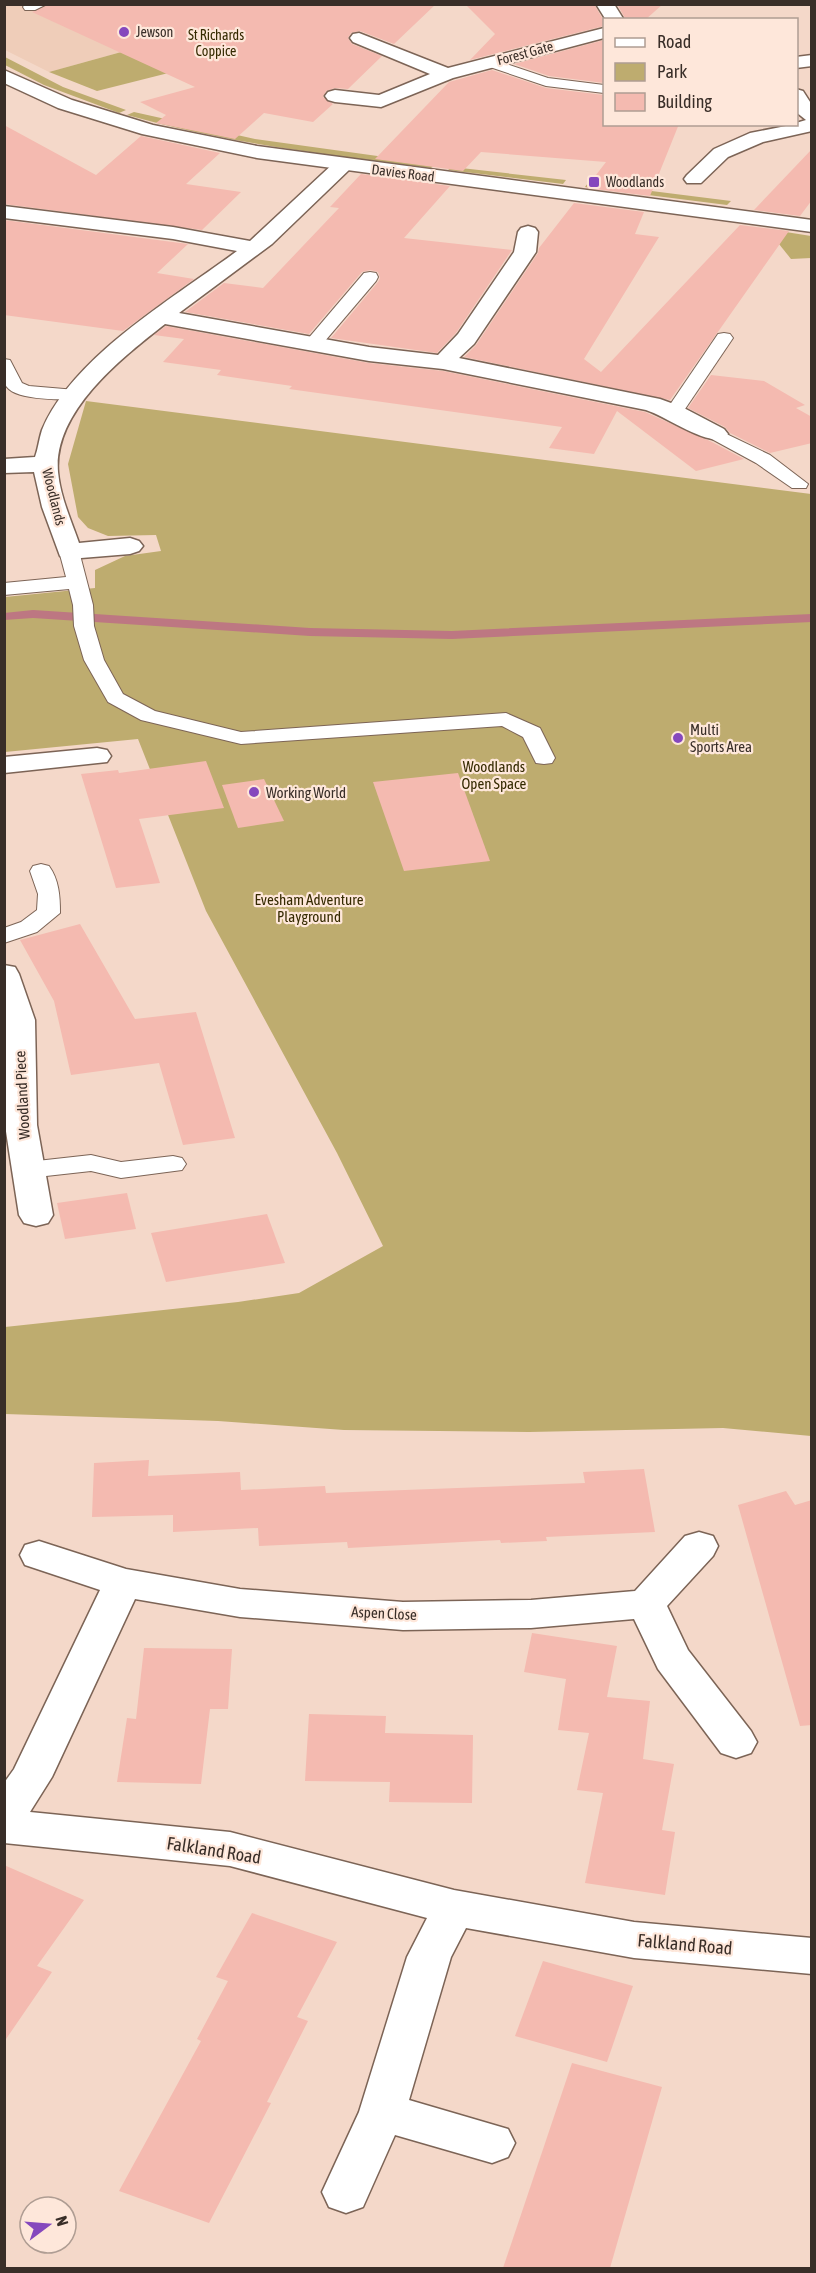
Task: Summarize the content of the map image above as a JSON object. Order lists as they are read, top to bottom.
{
  "streets": {
    "street": [
      "Forest Gate",
      "Davies Road",
      "Woodlands",
      "Woodland Piece",
      "Aspen Close",
      "Falkland Road"
    ]
  },
  "crossings": [
    ["Davies Road", "Woodlands"]
  ],
  "parks": ["St Richards Coppice", "Woodlands Open Space", "Evesham Adventure Playground"],
  "places": {
    "other": ["Jewson", "Multi Sports Area", "Working World"],
    "transit": ["Woodlands"]
  },
  "legend": ["Road", "Park", "Building"],
  "north": "right"
}
